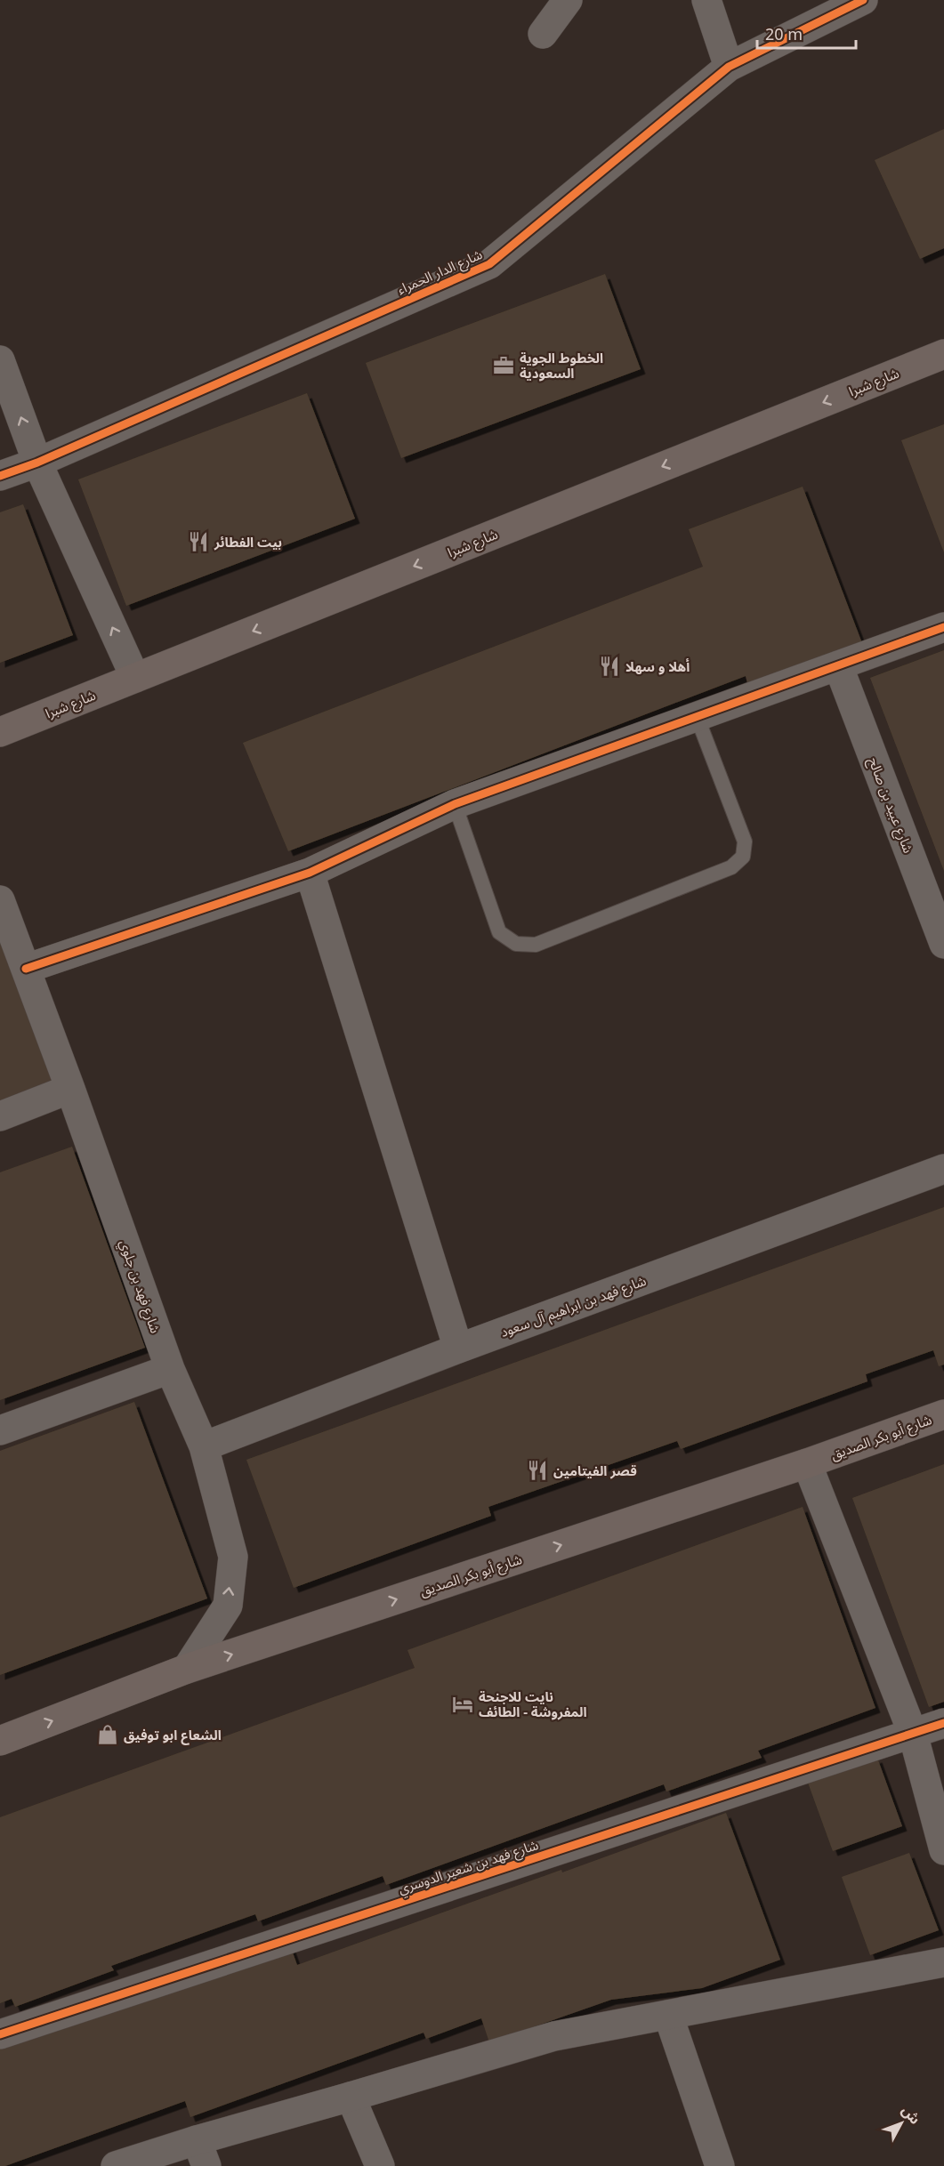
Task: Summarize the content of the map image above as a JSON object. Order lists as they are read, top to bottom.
{
  "streets": {
    "main road": ["شارع شبرا", "شارع أبو بكر الصديق"],
    "street": [
      "شارع الدار الحمراء",
      "شارع عبيد بن صالح",
      "شارع فهد بن جلوي",
      "شارع فهد بن ابراهيم آل سعود",
      "شارع فهد بن شعير الدوسري"
    ]
  },
  "crossings": [
    ["شارع فهد بن جلوي", "شارع فهد بن ابراهيم آل سعود"],
    ["شارع فهد بن جلوي", "شارع أبو بكر الصديق"]
  ],
  "one_way": ["شارع شبرا", "شارع أبو بكر الصديق"],
  "places": {
    "office": ["الخطوط الجوية السعودية"],
    "restaurant": ["بيت الفطائر", "أهلا و سهلا", "قصر الفيتامين"],
    "hotel": ["نايت للاجنحة المفروشة - الطائف"],
    "shop": ["الشعاع ابو توفيق"]
  },
  "scale_bar": "20 m",
  "north": "top right"
}
